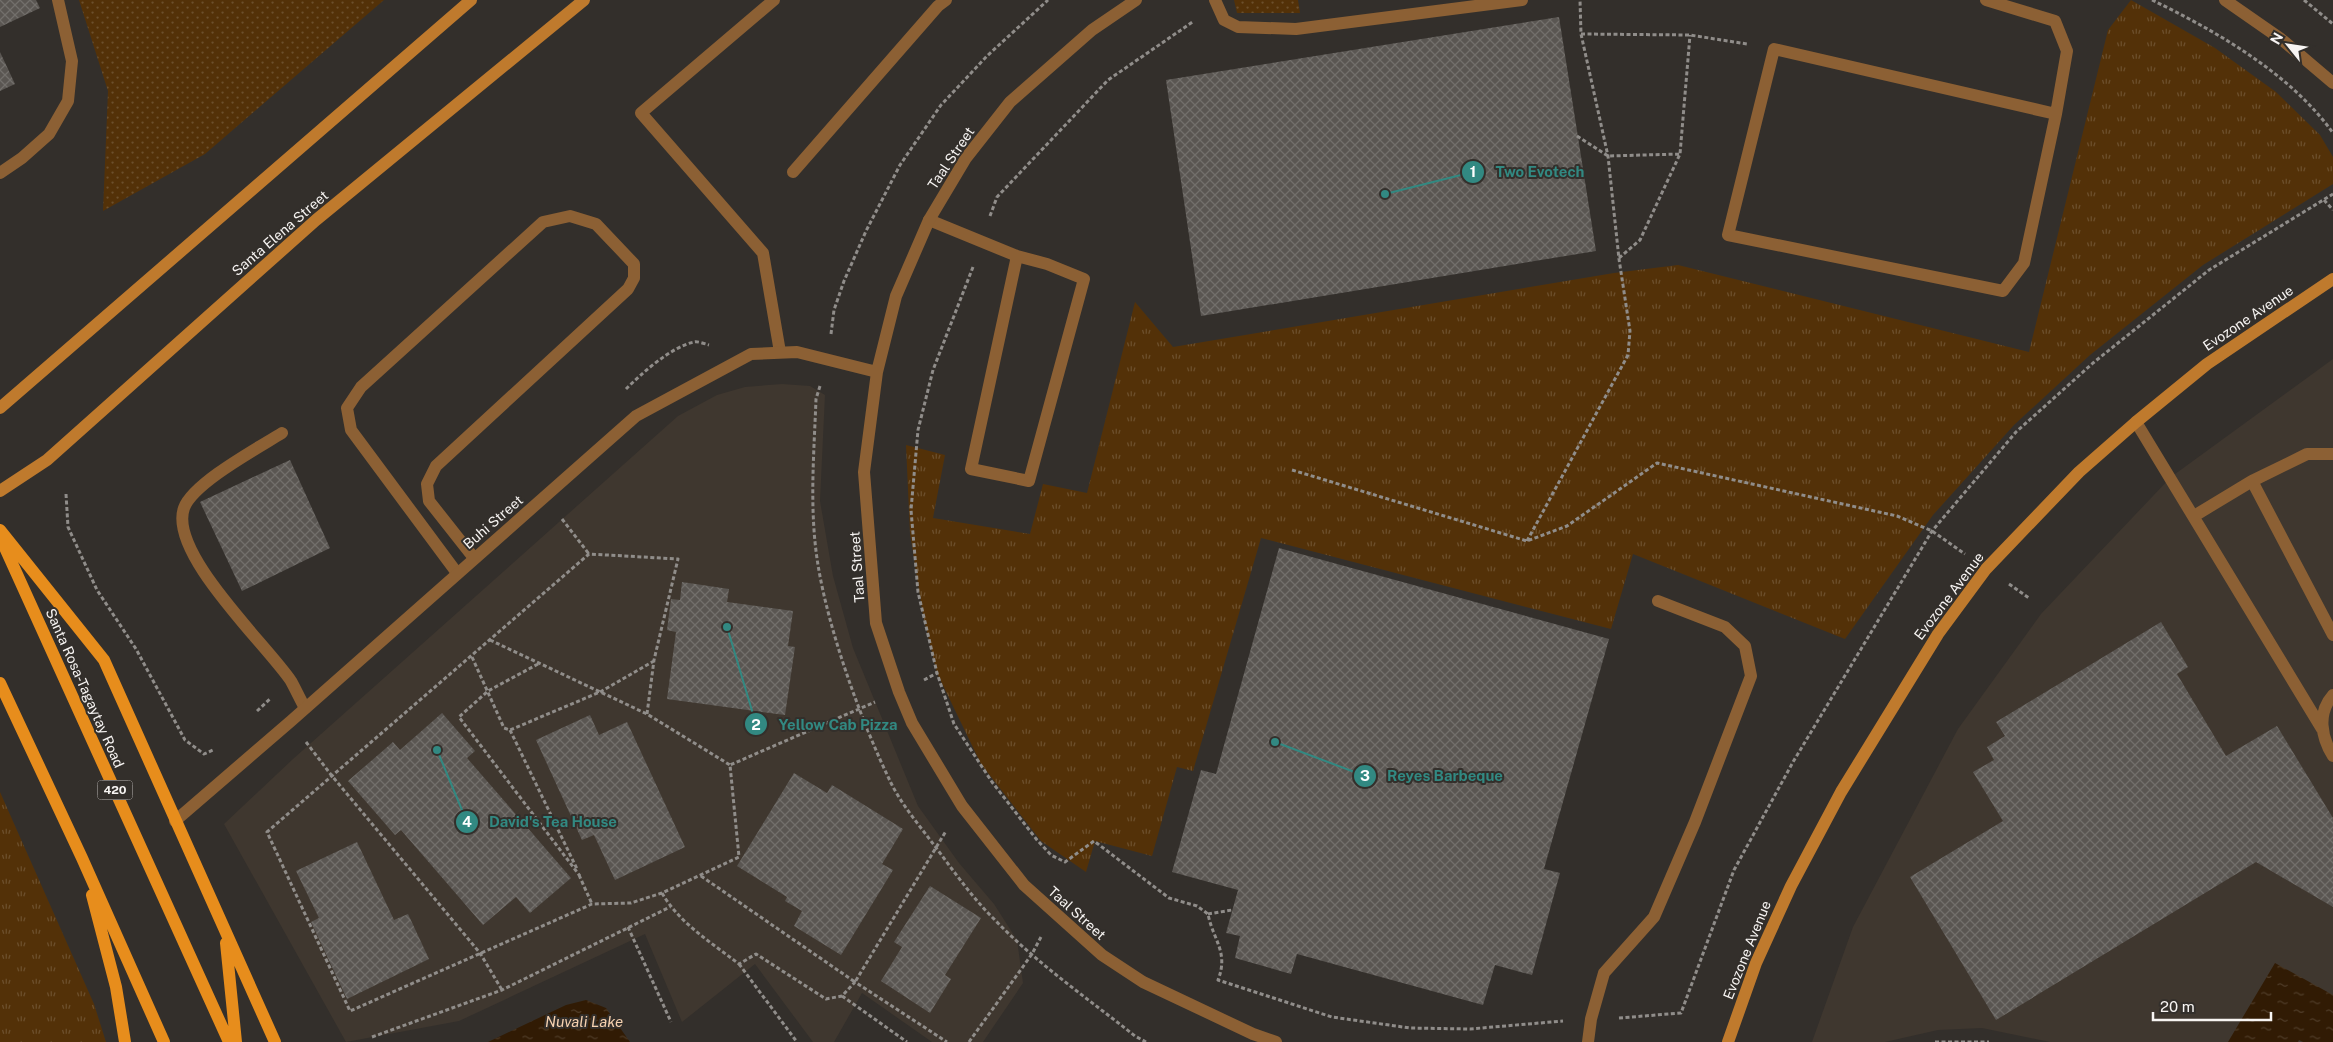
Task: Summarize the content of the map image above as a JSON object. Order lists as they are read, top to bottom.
{
  "streets": {
    "main road": ["Santa Rosa-Tagaytay Road", "420"],
    "street": [
      "Taal Street",
      "Santa Elena Street",
      "Evozone Avenue",
      "Buhi Street"
    ]
  },
  "crossings": [
    ["Taal Street", "Buhi Street"]
  ],
  "water": ["Nuvali Lake"],
  "places": [
    "Two Evotech",
    "Yellow Cab Pizza",
    "Reyes Barbeque",
    "David's Tea House"
  ],
  "scale_bar": "20 m",
  "north": "top left"
}
